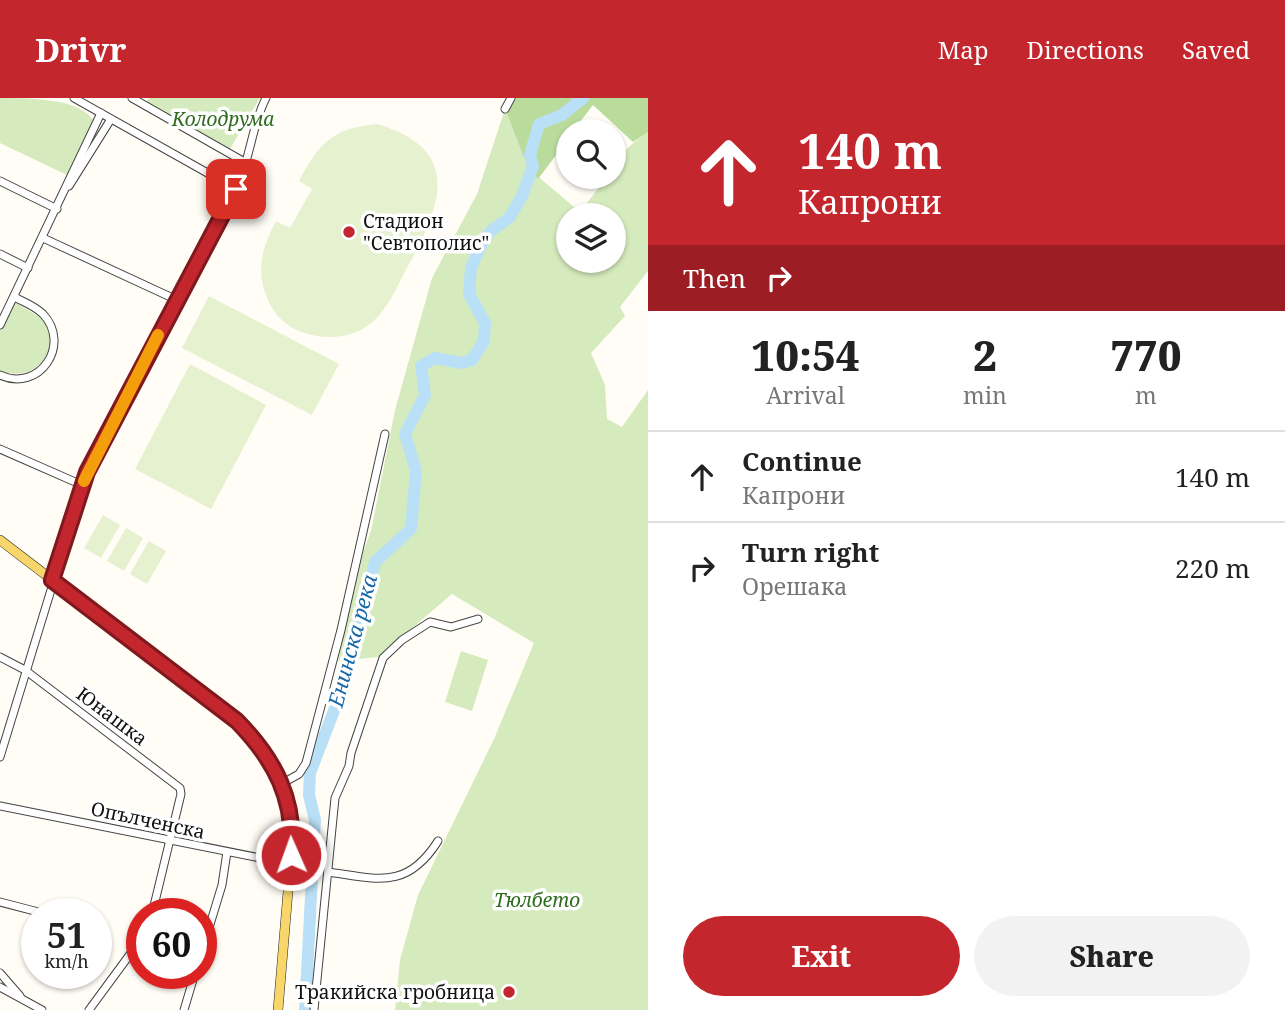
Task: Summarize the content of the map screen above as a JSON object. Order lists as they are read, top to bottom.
{
  "streets": {
    "street": ["Юнашка", "Опълченска"]
  },
  "crossings": [
    ["Юнашка", "Опълченска"]
  ],
  "water": ["Енинска река"],
  "parks": ["Колодрума", "Тюлбето"],
  "places": ["Стадион \"Севтополис\"", "Тракийска гробница"],
  "page": {
    "header": "Drivr",
    "nav": ["Map", "Directions", "Saved"],
    "turn": ["140 m", "Капрони"],
    "then": "Then",
    "eta": [
      "10:54",
      "Arrival",
      "2",
      "min",
      "770",
      "m"
    ],
    "list": [
      {
        "name": "Continue",
        "note": "Капрони",
        "value": "140 m"
      },
      {
        "name": "Turn right",
        "note": "Орешака",
        "value": "220 m"
      }
    ],
    "speed": "51 km/h",
    "limit": "60",
    "buttons": ["Exit", "Share"]
  }
}
